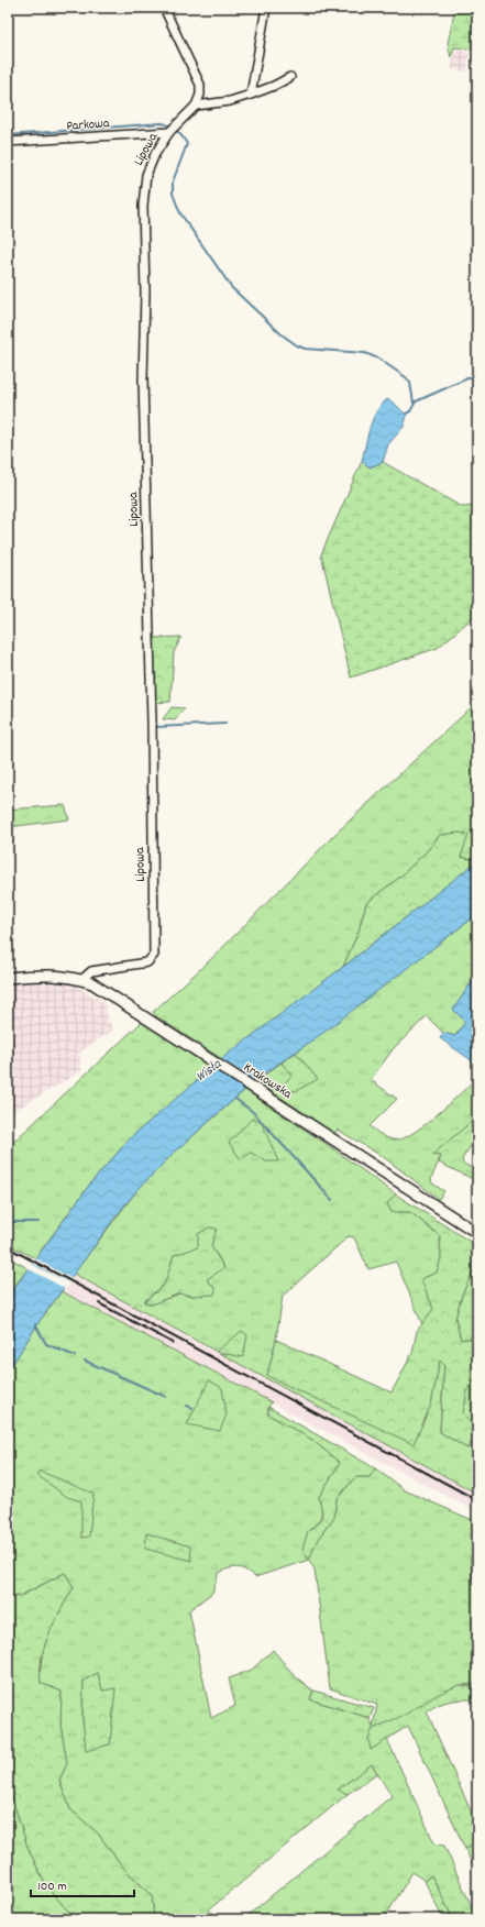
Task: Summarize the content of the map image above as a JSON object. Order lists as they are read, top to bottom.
{
  "streets": {
    "street": ["Parkowa", "Lipowa", "Krakowska"]
  },
  "crossings": [
    ["Parkowa", "Lipowa"],
    ["Lipowa", "Krakowska"]
  ],
  "water": ["Wisła"],
  "scale_bar": "100 m"
}
